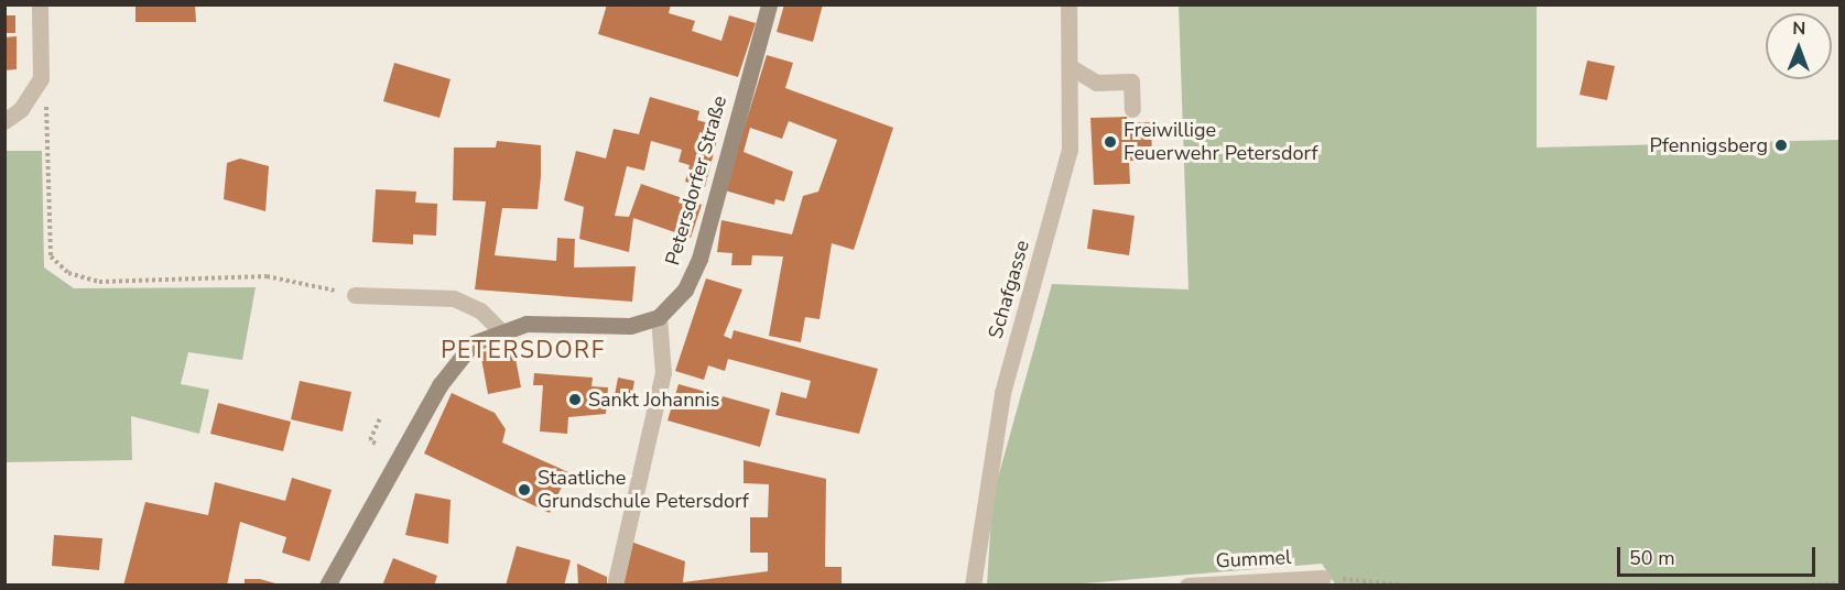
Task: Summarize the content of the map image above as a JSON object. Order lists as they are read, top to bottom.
{
  "streets": {
    "main road": ["Petersdorfer Straße"],
    "street": ["Schafgasse", "Gummel"]
  },
  "districts": ["PETERSDORF"],
  "places": [
    "Freiwillige Feuerwehr Petersdorf",
    "Pfennigsberg",
    "Sankt Johannis",
    "Staatliche Grundschule Petersdorf"
  ],
  "scale_bar": "50 m",
  "north": "top"
}
